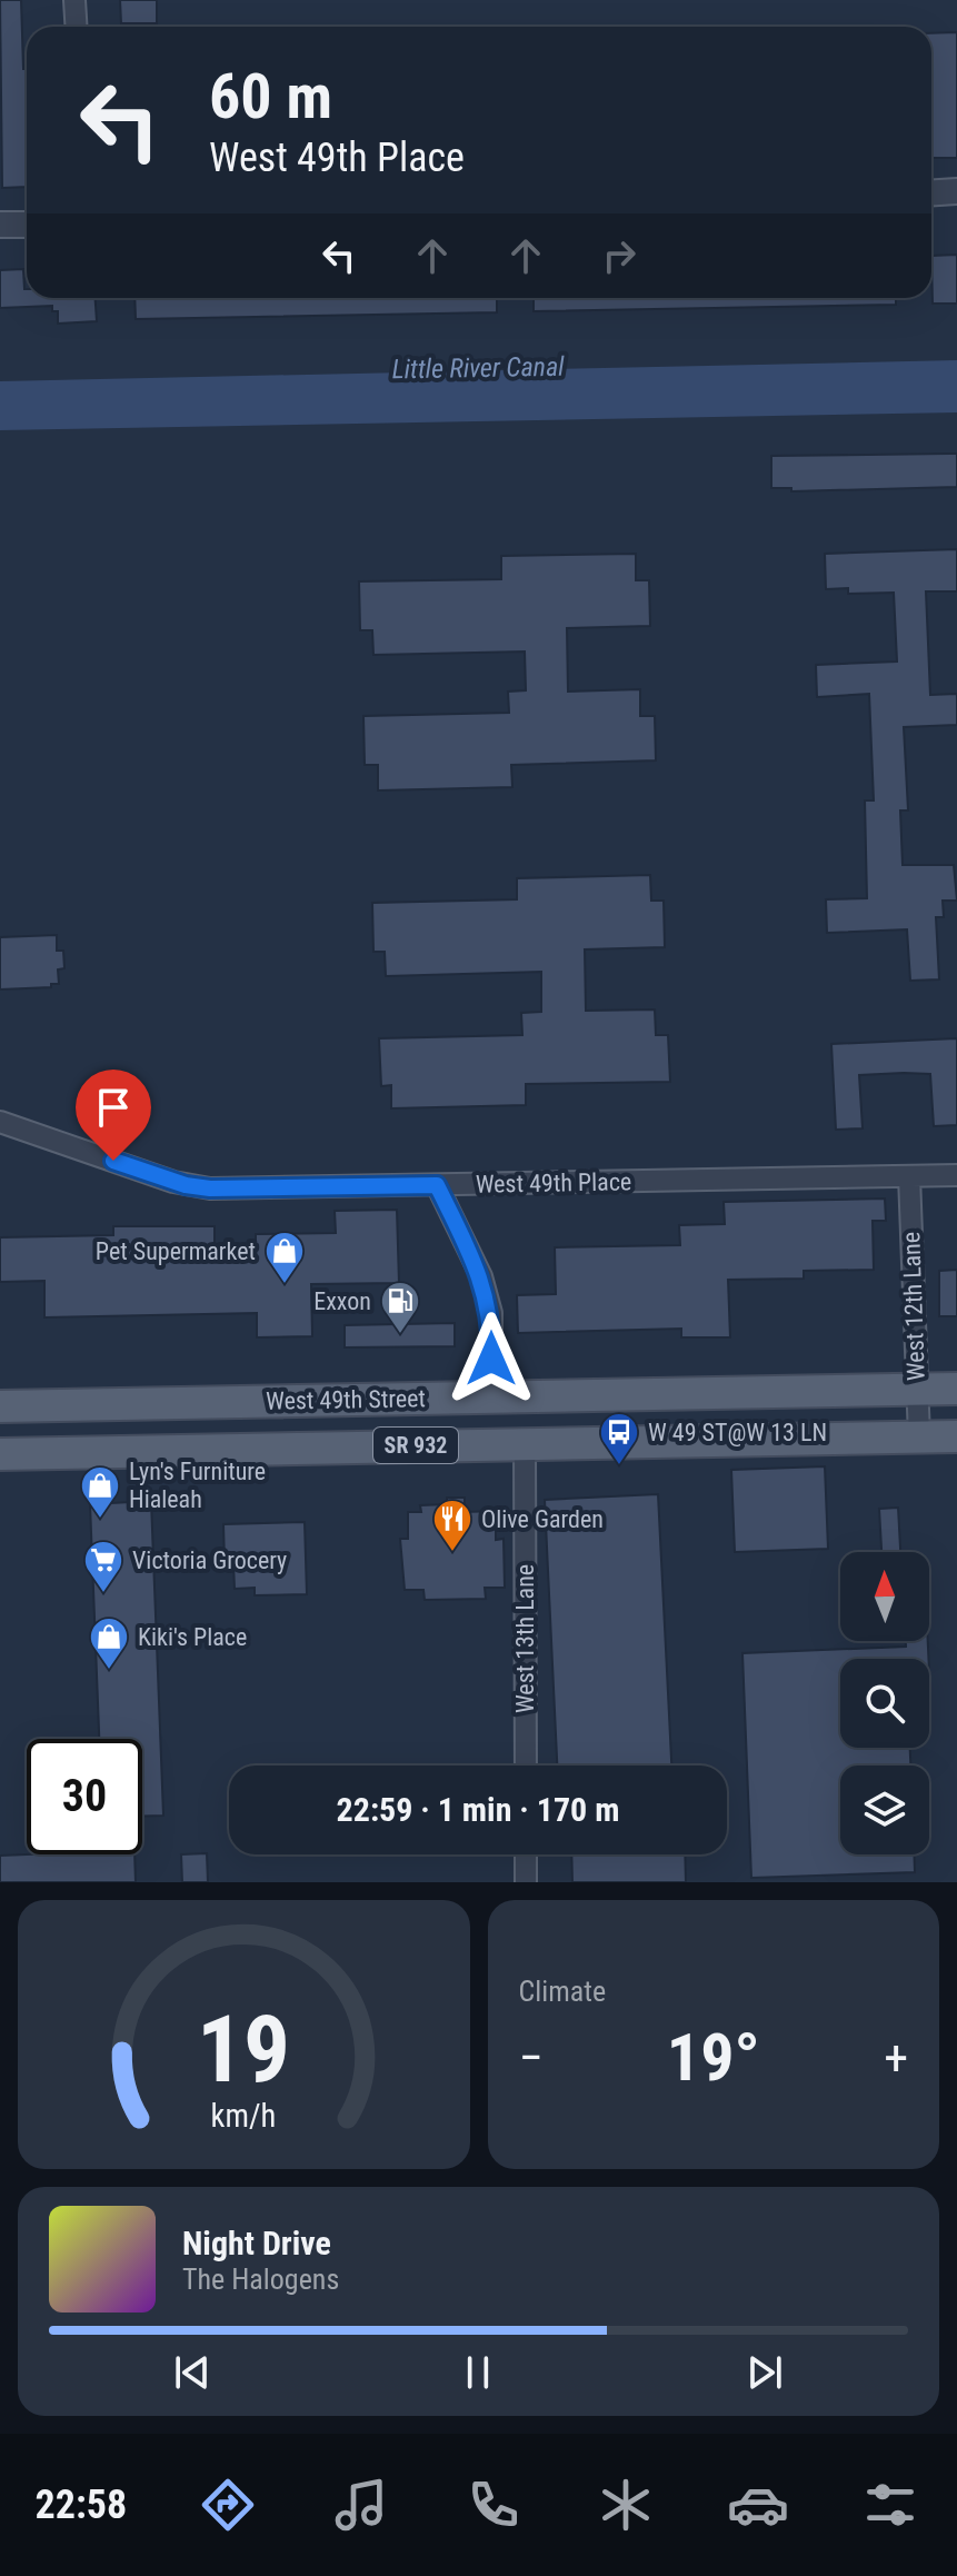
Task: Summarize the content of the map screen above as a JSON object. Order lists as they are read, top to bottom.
{
  "streets": {
    "main road": ["West 49th Street", "SR 932"],
    "street": ["West 49th Place", "West 12th Lane", "West 13th Lane"]
  },
  "crossings": [
    ["West 49th Place", "West 12th Lane"],
    ["West 12th Lane", "West 49th Street"],
    ["West 49th Street", "West 13th Lane"]
  ],
  "water": ["Little River Canal"],
  "places": {
    "shop": ["Pet Supermarket", "Lyn's Furniture Hialeah", "Kiki's Place"],
    "fuel station": ["Exxon"],
    "bus stop": ["W 49 ST@W 13 LN"],
    "restaurant": ["Olive Garden"],
    "supermarket": ["Victoria Grocery"]
  },
  "north": "top",
  "page": {
    "turn": ["60 m", "West 49th Place"],
    "limit": "30",
    "trip": "22:59 · 1 min · 170 m",
    "tile": "Climate",
    "heat": ["−", "19°", "+"],
    "song": ["Night Drive", "The Halogens"],
    "tabs": "22:58",
    "gauge": ["19", "km/h"]
  }
}
